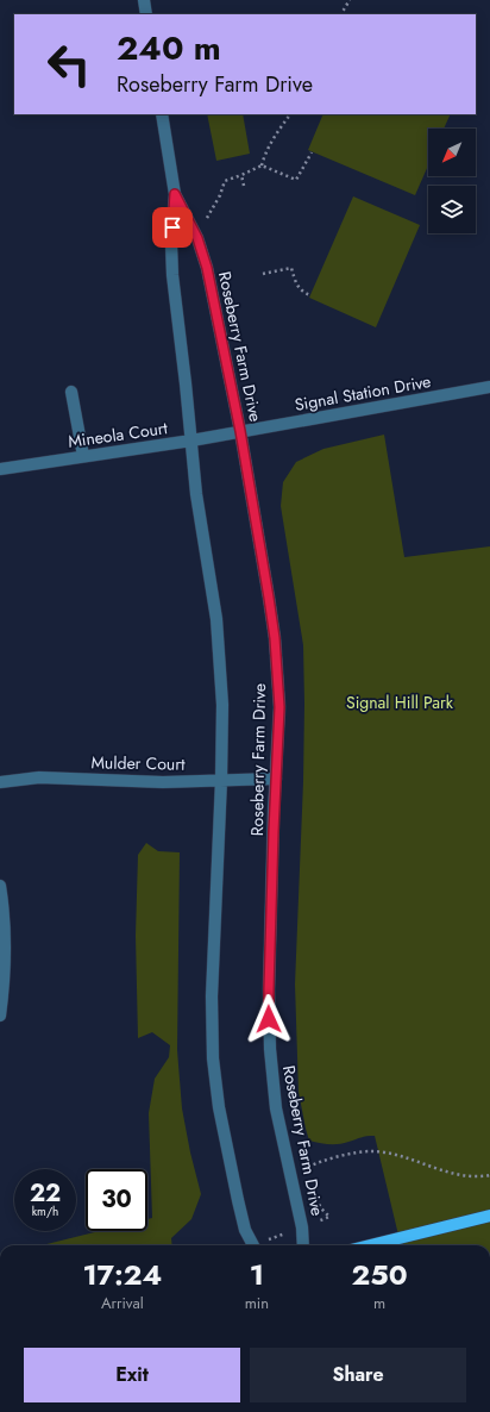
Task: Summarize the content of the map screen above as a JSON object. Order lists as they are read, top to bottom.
{
  "streets": {
    "street": [
      "Roseberry Farm Drive",
      "Signal Station Drive",
      "Mineola Court",
      "Mulder Court"
    ]
  },
  "crossings": [
    ["Roseberry Farm Drive", "Signal Station Drive"],
    ["Roseberry Farm Drive", "Mineola Court"],
    ["Roseberry Farm Drive", "Mulder Court"],
    ["Signal Station Drive", "Mineola Court"]
  ],
  "parks": ["Signal Hill Park"],
  "north": "bottom left",
  "page": {
    "turn": ["240 m", "Roseberry Farm Drive"],
    "speed": "22 km/h",
    "limit": "30",
    "eta": [
      "17:24",
      "Arrival",
      "1",
      "min",
      "250",
      "m"
    ],
    "buttons": ["Exit", "Share"]
  }
}
